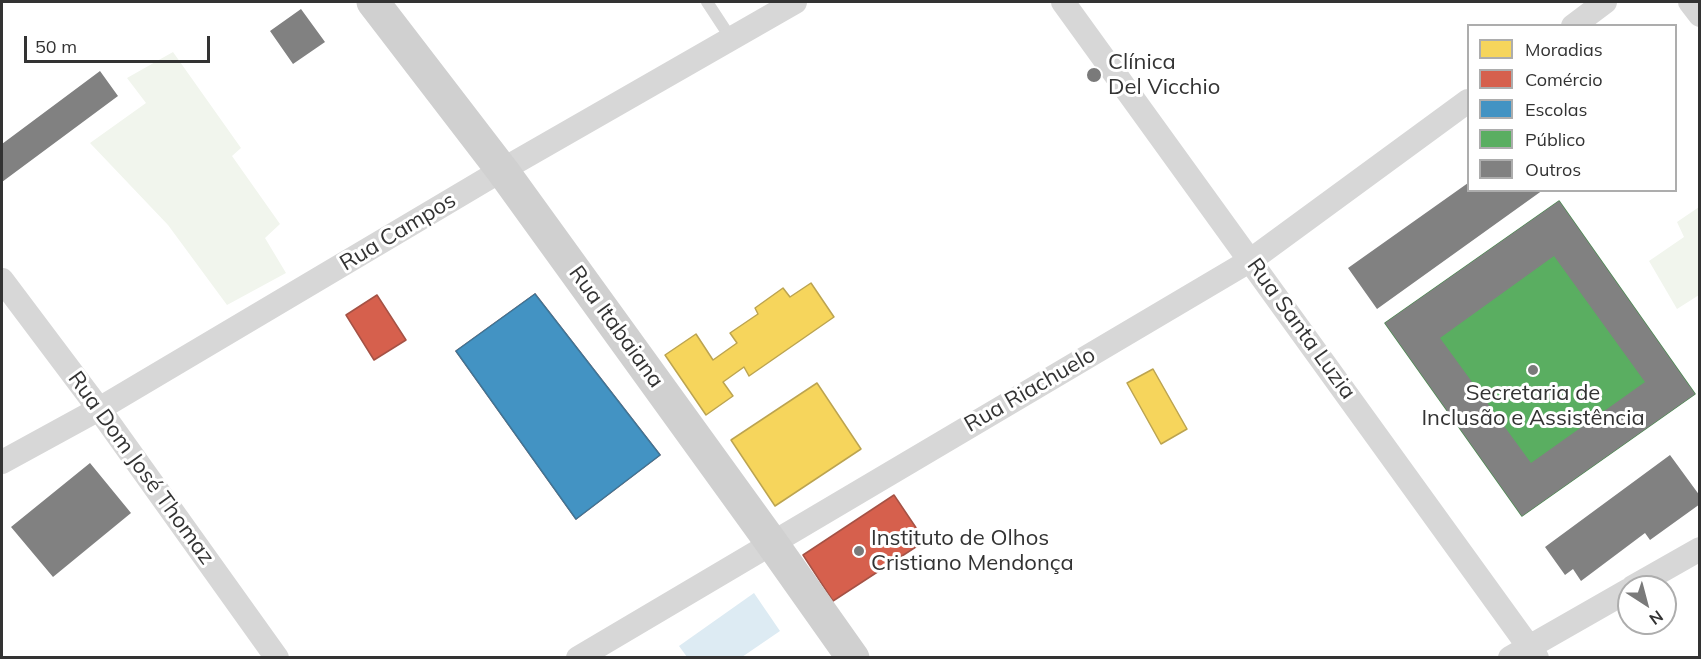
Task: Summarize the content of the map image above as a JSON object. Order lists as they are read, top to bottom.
{
  "streets": {
    "main road": ["Rua Itabaiana"],
    "street": [
      "Rua Campos",
      "Rua Santa Luzia",
      "Rua Riachuelo",
      "Rua Dom José Thomaz"
    ]
  },
  "crossings": [
    ["Rua Campos", "Rua Itabaiana"],
    ["Rua Campos", "Rua Dom José Thomaz"],
    ["Rua Itabaiana", "Rua Riachuelo"],
    ["Rua Santa Luzia", "Rua Riachuelo"]
  ],
  "places": ["Clínica Del Vicchio", "Secretaria de Inclusão e Assistência", "Instituto de Olhos Cristiano Mendonça"],
  "legend": [
    "Moradias",
    "Comércio",
    "Escolas",
    "Público",
    "Outros"
  ],
  "scale_bar": "50 m",
  "north": "bottom right"
}
